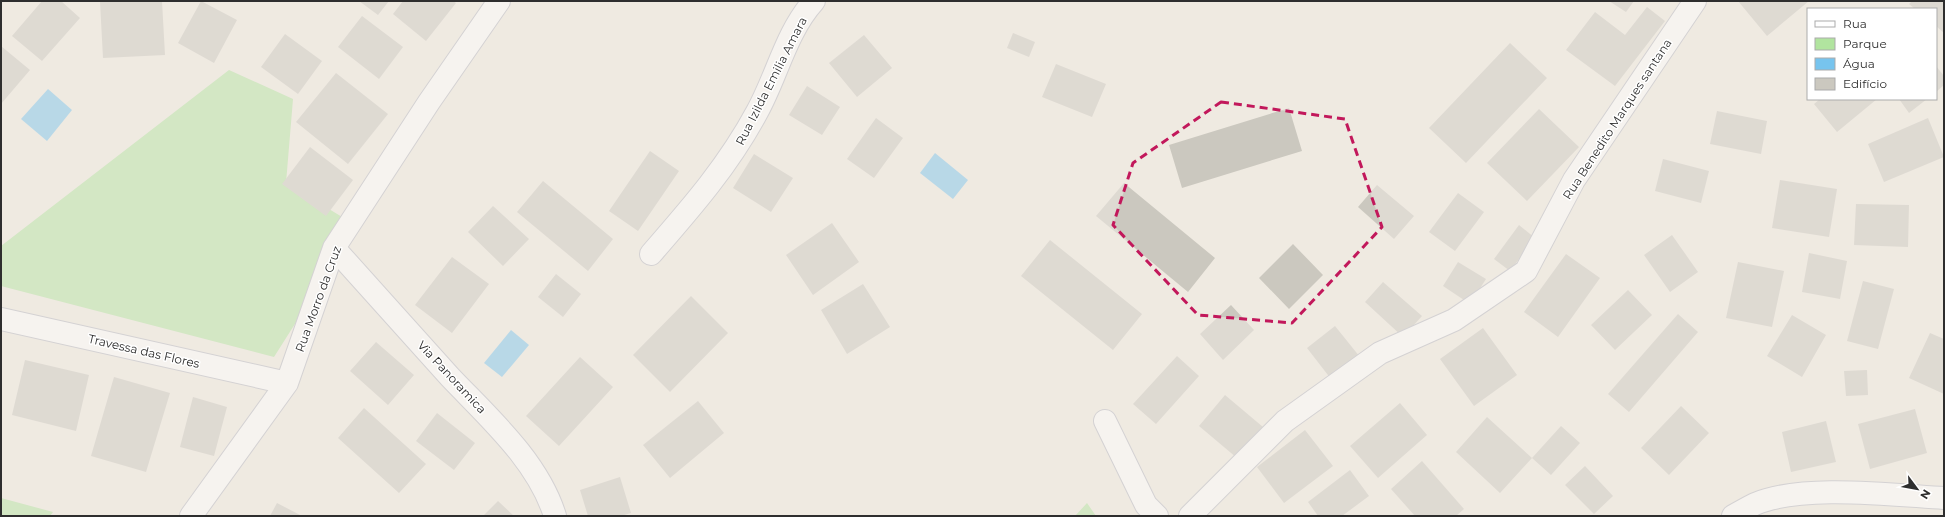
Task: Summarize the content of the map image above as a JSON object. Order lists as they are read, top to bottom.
{
  "streets": {
    "street": [
      "Rua Izilda Emilia Amara",
      "Rua Benedito Marques santana",
      "Rua Morro da Cruz",
      "Travessa das Flores",
      "Via Panoramica"
    ]
  },
  "crossings": [
    ["Rua Morro da Cruz", "Travessa das Flores"],
    ["Rua Morro da Cruz", "Via Panoramica"]
  ],
  "legend": [
    "Rua",
    "Parque",
    "Água",
    "Edifício"
  ],
  "north": "bottom right"
}
